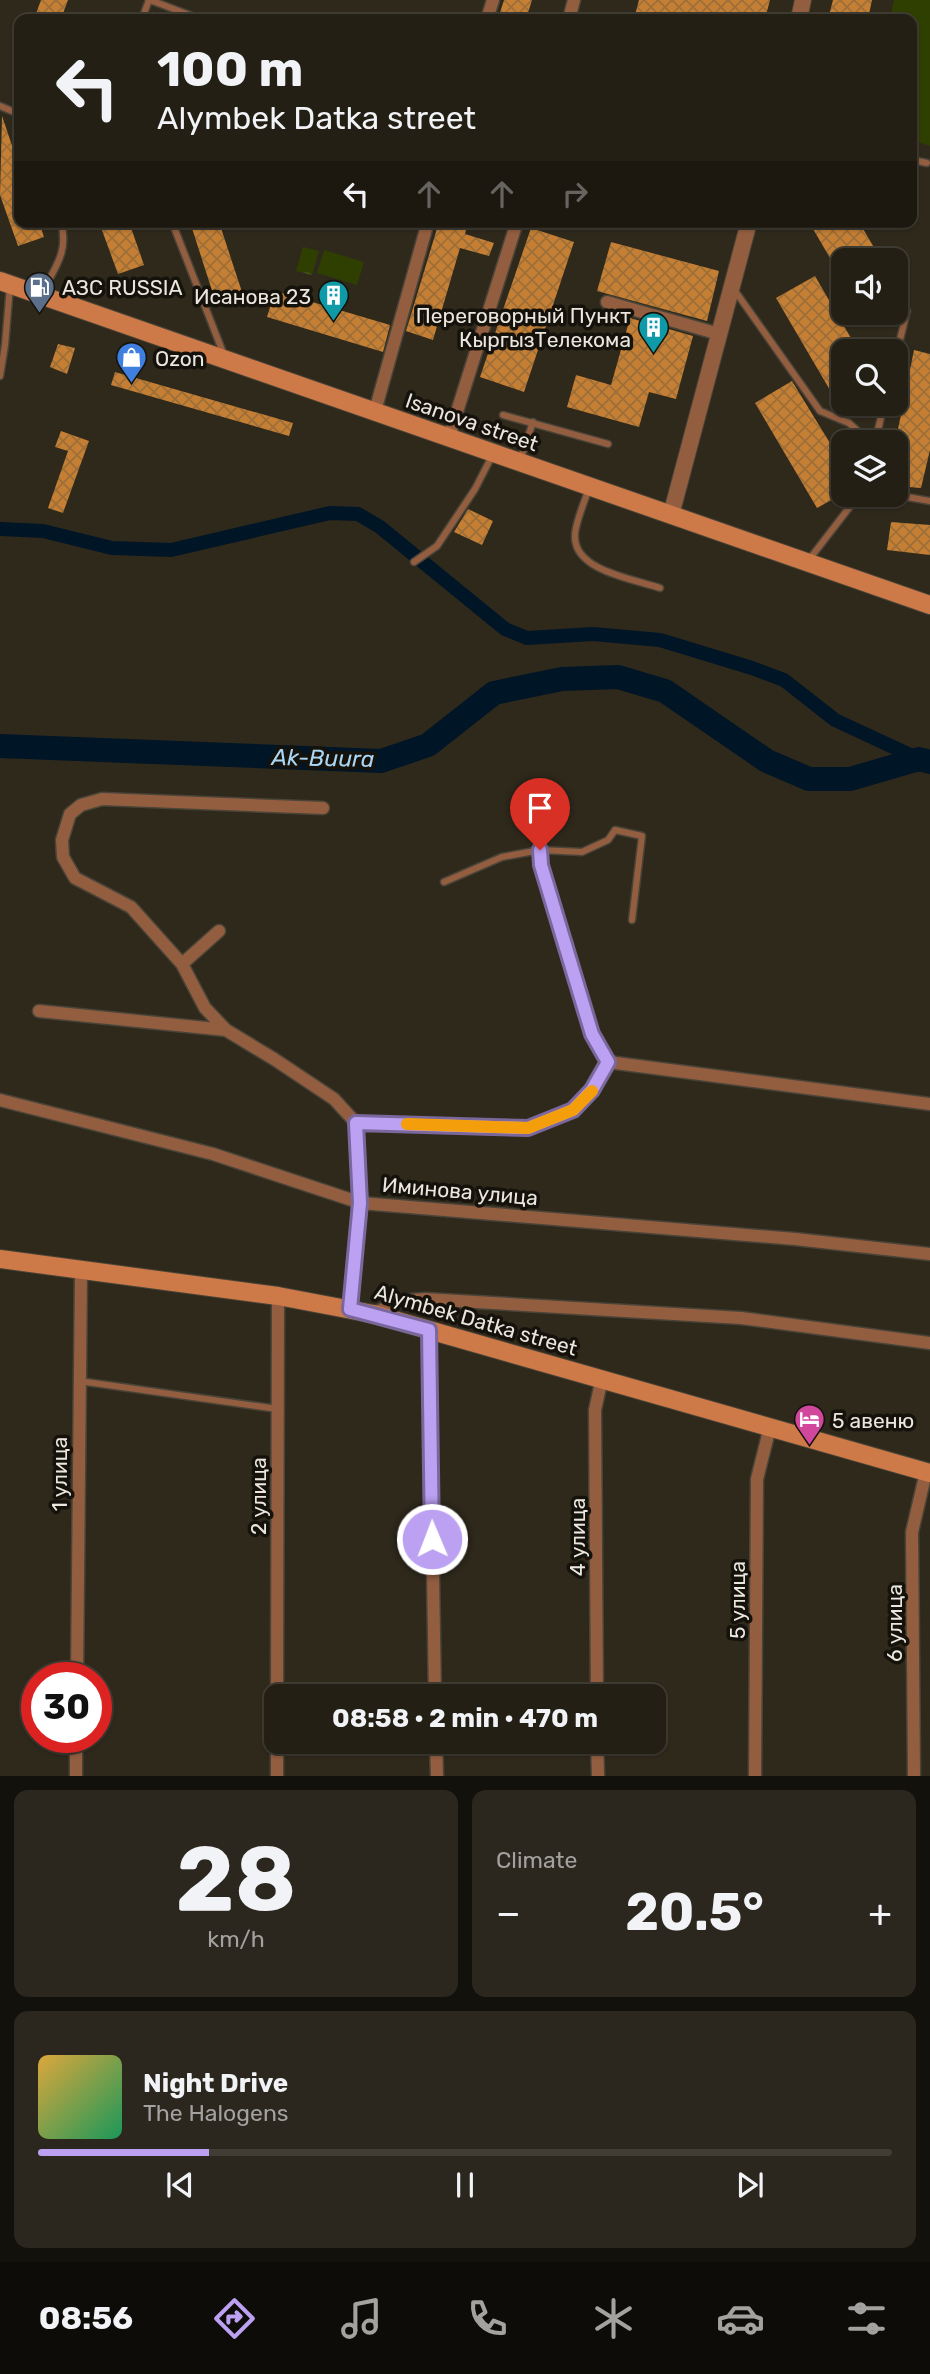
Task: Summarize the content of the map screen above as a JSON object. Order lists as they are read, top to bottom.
{
  "streets": {
    "main road": ["Isanova street", "Alymbek Datka street"],
    "street": [
      "Иминова улица",
      "1 улица",
      "2 улица",
      "4 улица",
      "5 улица",
      "6 улица"
    ]
  },
  "crossings": [
    ["Alymbek Datka street", "1 улица"],
    ["Alymbek Datka street", "2 улица"],
    ["Alymbek Datka street", "4 улица"],
    ["Alymbek Datka street", "5 улица"],
    ["Alymbek Datka street", "6 улица"]
  ],
  "water": ["Ak-Buura"],
  "places": {
    "fuel station": ["АЗС RUSSIA"],
    "building": ["Исанова 23", "Переговорный Пункт КыргызТелекома"],
    "shop": ["Ozon"],
    "hotel": ["5 авеню"]
  },
  "page": {
    "turn": ["100 m", "Alymbek Datka street"],
    "limit": "30",
    "trip": "08:58 · 2 min · 470 m",
    "tile": [
      ["28", "km/h"],
      "Climate"
    ],
    "heat": ["−", "20.5°", "+"],
    "song": ["Night Drive", "The Halogens"],
    "tabs": "08:56"
  }
}
